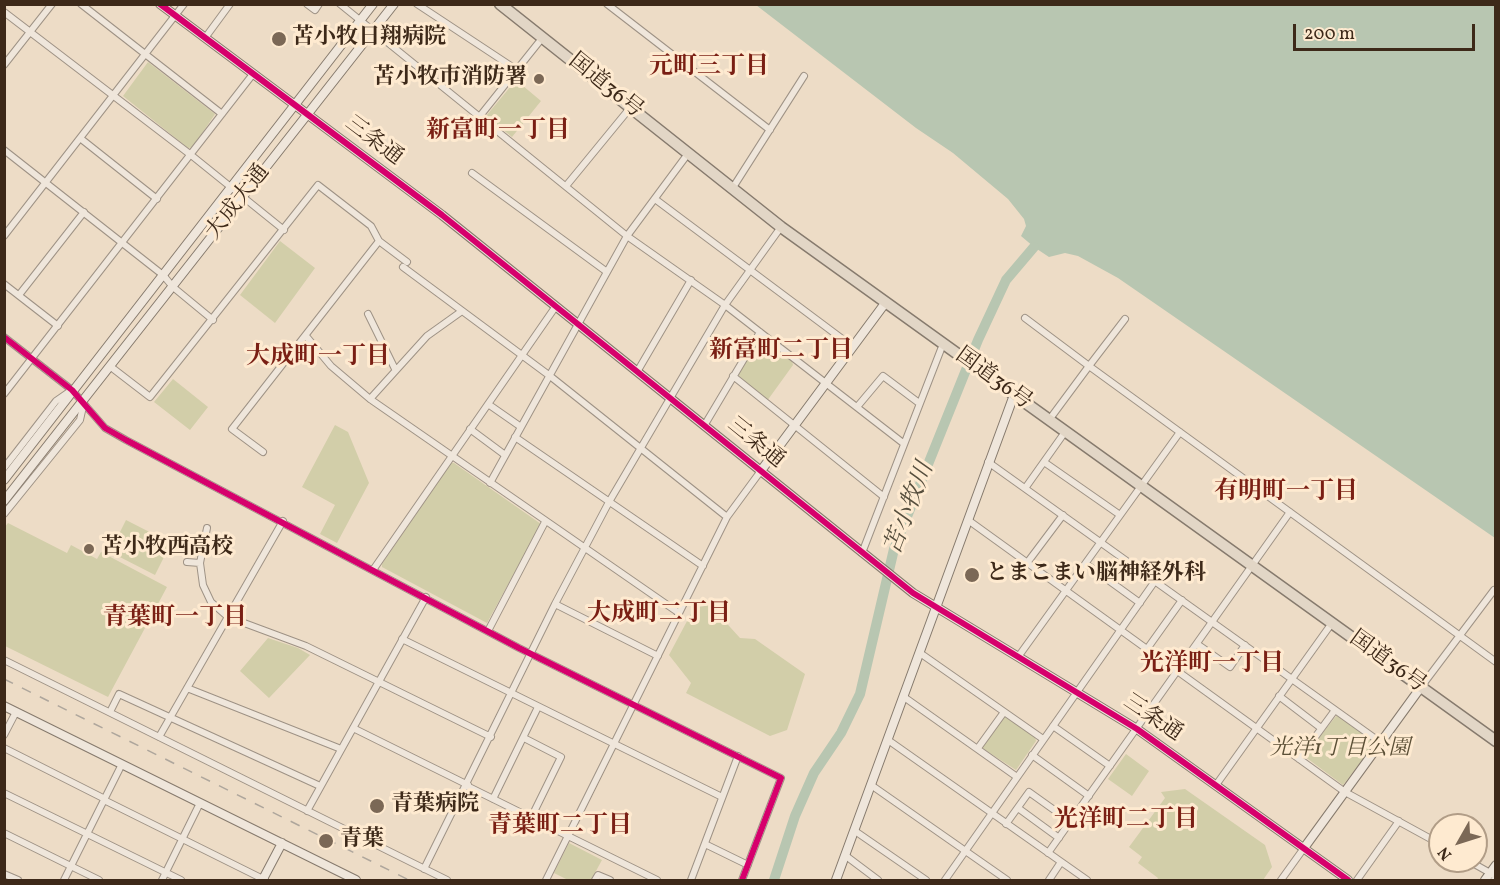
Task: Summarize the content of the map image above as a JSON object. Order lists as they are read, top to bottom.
{
  "streets": {
    "highway": ["国道36号"],
    "street": ["三条通", "大成大通"]
  },
  "crossings": [
    ["三条通", "大成大通"]
  ],
  "districts": [
    "元町三丁目",
    "新富町一丁目",
    "新富町二丁目",
    "大成町一丁目",
    "有明町一丁目",
    "大成町二丁目",
    "青葉町一丁目",
    "光洋町一丁目",
    "光洋町二丁目",
    "青葉町二丁目"
  ],
  "water": ["苫小牧川"],
  "parks": ["光洋1丁目公園"],
  "places": [
    "苫小牧日翔病院",
    "苫小牧市消防署",
    "苫小牧西高校",
    "とまこまい脳神経外科",
    "青葉病院",
    "青葉"
  ],
  "scale_bar": "200 m",
  "north": "bottom left"
}
